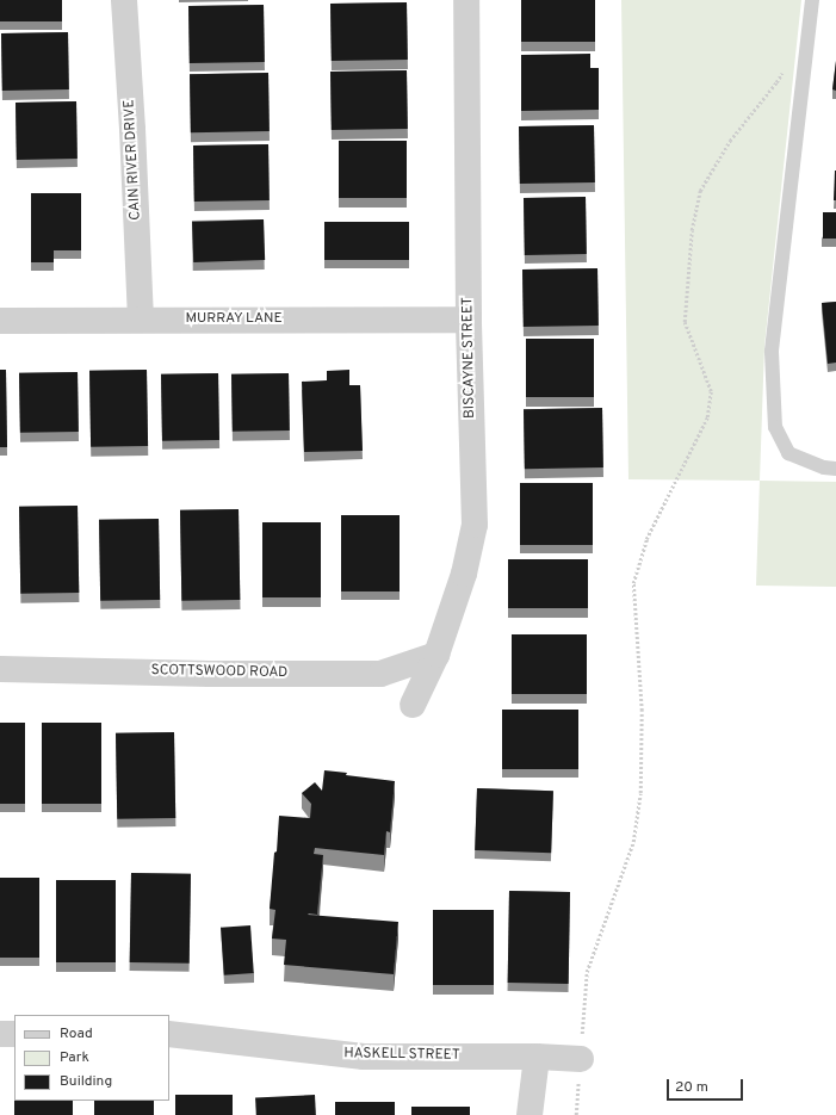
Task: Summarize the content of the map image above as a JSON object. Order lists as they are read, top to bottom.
{
  "streets": {
    "street": [
      "CAIN RIVER DRIVE",
      "MURRAY LANE",
      "BISCAYNE STREET",
      "SCOTTSWOOD ROAD",
      "HASKELL STREET"
    ]
  },
  "crossings": [
    ["CAIN RIVER DRIVE", "MURRAY LANE"],
    ["MURRAY LANE", "BISCAYNE STREET"],
    ["BISCAYNE STREET", "SCOTTSWOOD ROAD"]
  ],
  "legend": ["Road", "Park", "Building"],
  "scale_bar": "20 m"
}
